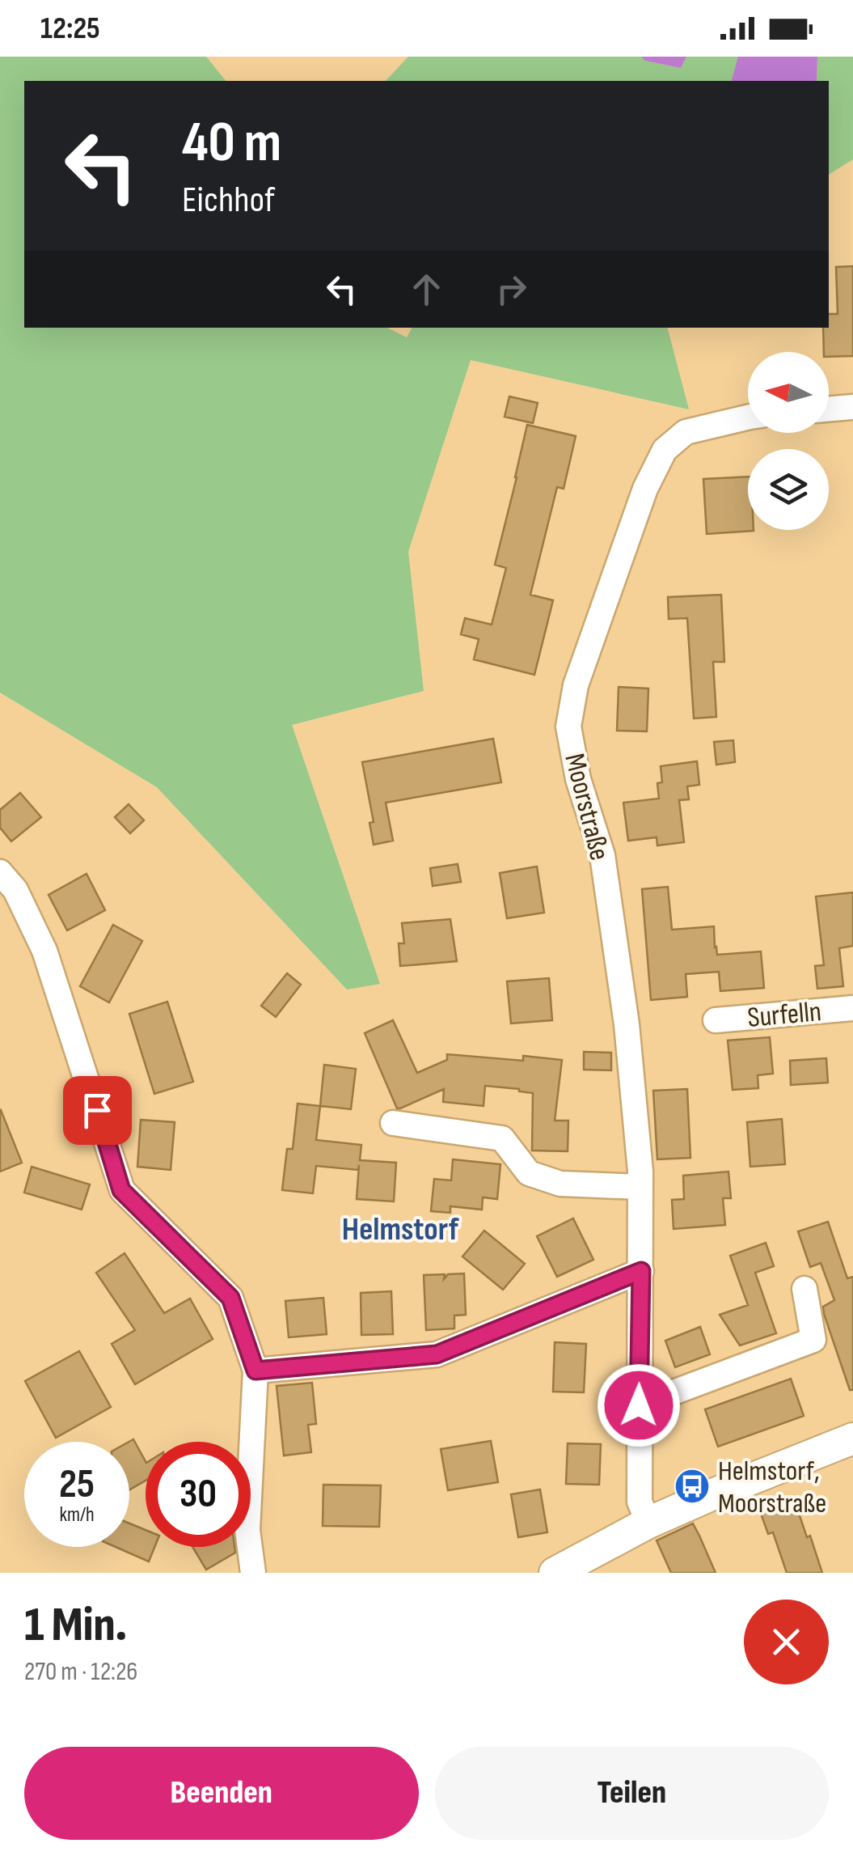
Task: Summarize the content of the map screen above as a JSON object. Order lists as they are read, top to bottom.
{
  "streets": {
    "street": ["Moorstraße", "Surfelln"]
  },
  "districts": ["Helmstorf"],
  "places": {
    "bus stop": ["Helmstorf, Moorstraße"]
  },
  "north": "left",
  "page": {
    "status": "12:25",
    "turn": ["40 m", "Eichhof"],
    "speed": "25 km/h",
    "limit": "30",
    "heading": ["1 Min.", "270 m · 12:26"],
    "buttons": ["Beenden", "Teilen"]
  }
}
